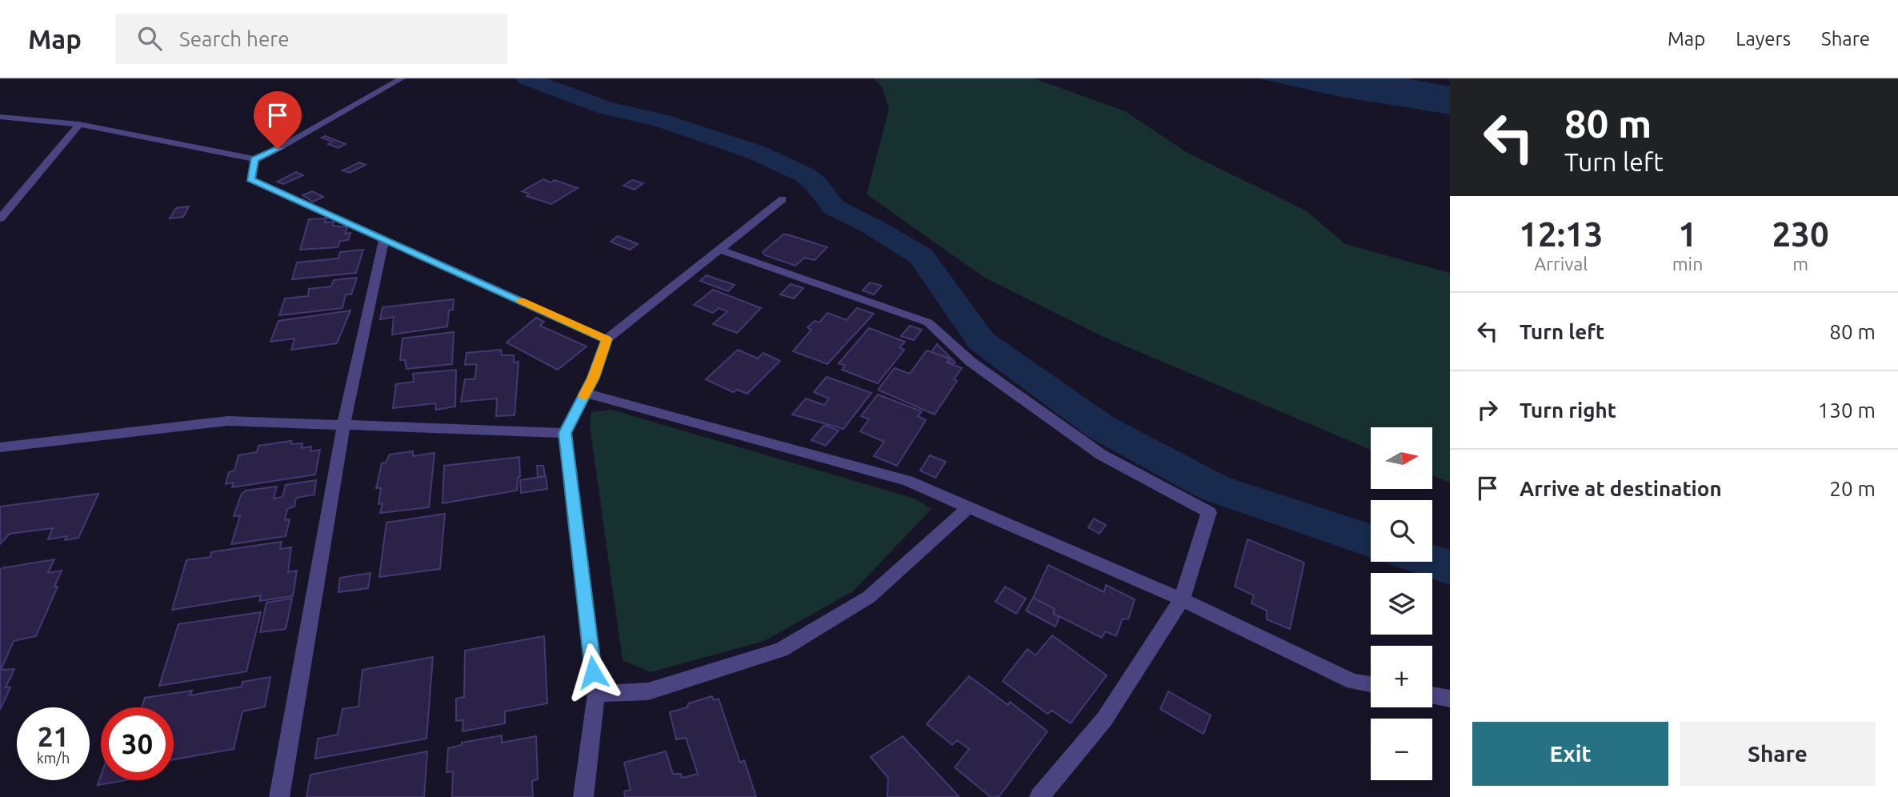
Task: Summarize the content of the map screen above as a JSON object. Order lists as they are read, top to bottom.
{
  "north": "right",
  "page": {
    "header": "Map",
    "search": "Search here",
    "nav": ["Map", "Layers", "Share"],
    "turn": ["80 m", "Turn left"],
    "eta": [
      "12:13",
      "Arrival",
      "1",
      "min",
      "230",
      "m"
    ],
    "list": [
      {
        "name": "Turn left",
        "value": "80 m"
      },
      {
        "name": "Turn right",
        "value": "130 m"
      },
      {
        "name": "Arrive at destination",
        "value": "20 m"
      }
    ],
    "map_buttons": ["+", "−"],
    "speed": "21 km/h",
    "limit": "30",
    "buttons": ["Exit", "Share"]
  }
}
